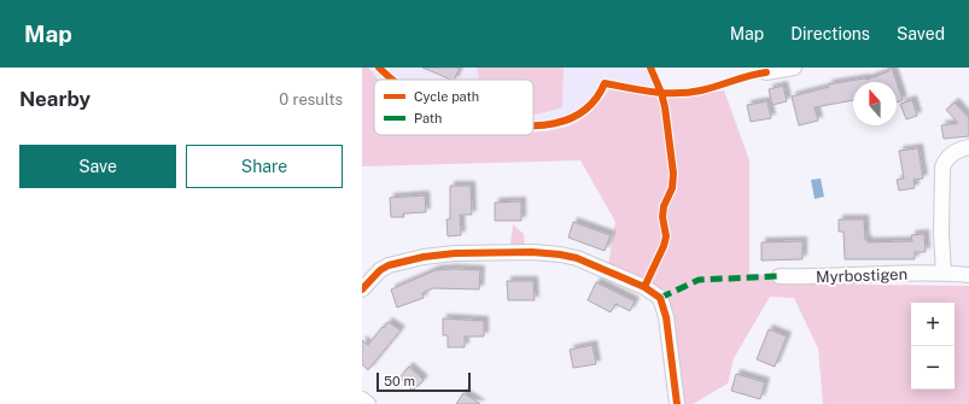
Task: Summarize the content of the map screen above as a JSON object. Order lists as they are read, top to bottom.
{
  "streets": {
    "street": ["Myrbostigen"]
  },
  "legend": ["Cycle path", "Path"],
  "scale_bar": "50 m",
  "north": "top",
  "page": {
    "header": "Map",
    "nav": ["Map", "Directions", "Saved"],
    "heading": ["Nearby", "0 results"],
    "buttons": ["Save", "Share"],
    "map_buttons": ["+", "−"],
    "scale": "50 m"
  }
}
